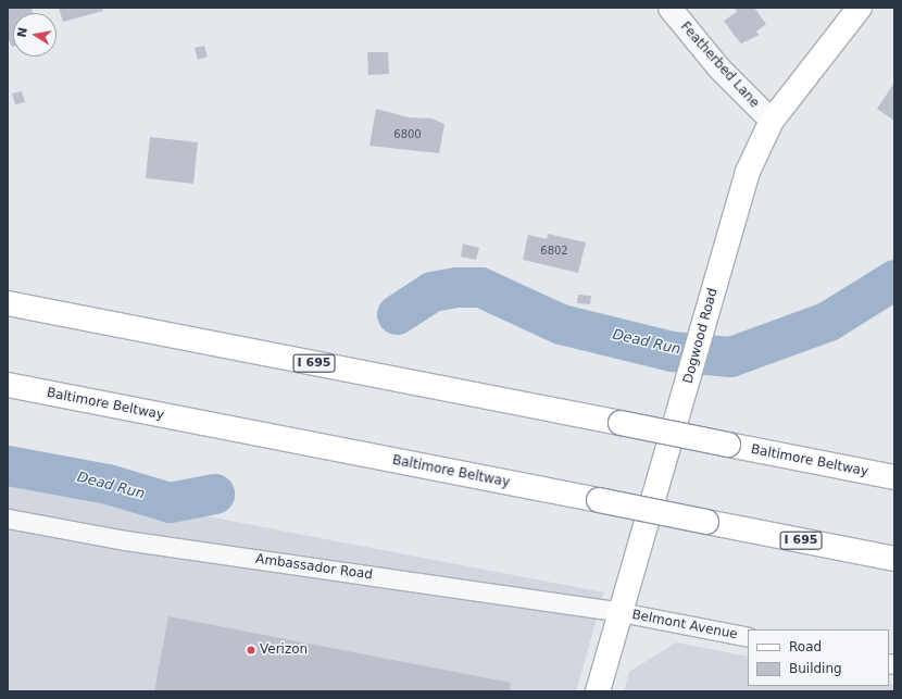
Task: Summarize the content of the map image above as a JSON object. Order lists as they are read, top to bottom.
{
  "streets": {
    "main road": ["Dogwood Road", "I 695", "Baltimore Beltway"],
    "street": ["Featherbed Lane", "Ambassador Road", "Belmont Avenue"]
  },
  "crossings": [
    ["Featherbed Lane", "Dogwood Road"],
    ["Dogwood Road", "Ambassador Road"],
    ["Dogwood Road", "Belmont Avenue"],
    ["Ambassador Road", "Belmont Avenue"]
  ],
  "water": ["Dead Run"],
  "places": ["Verizon"],
  "house_numbers": ["6800", "6802"],
  "legend": ["Road", "Building"],
  "north": "left"
}
